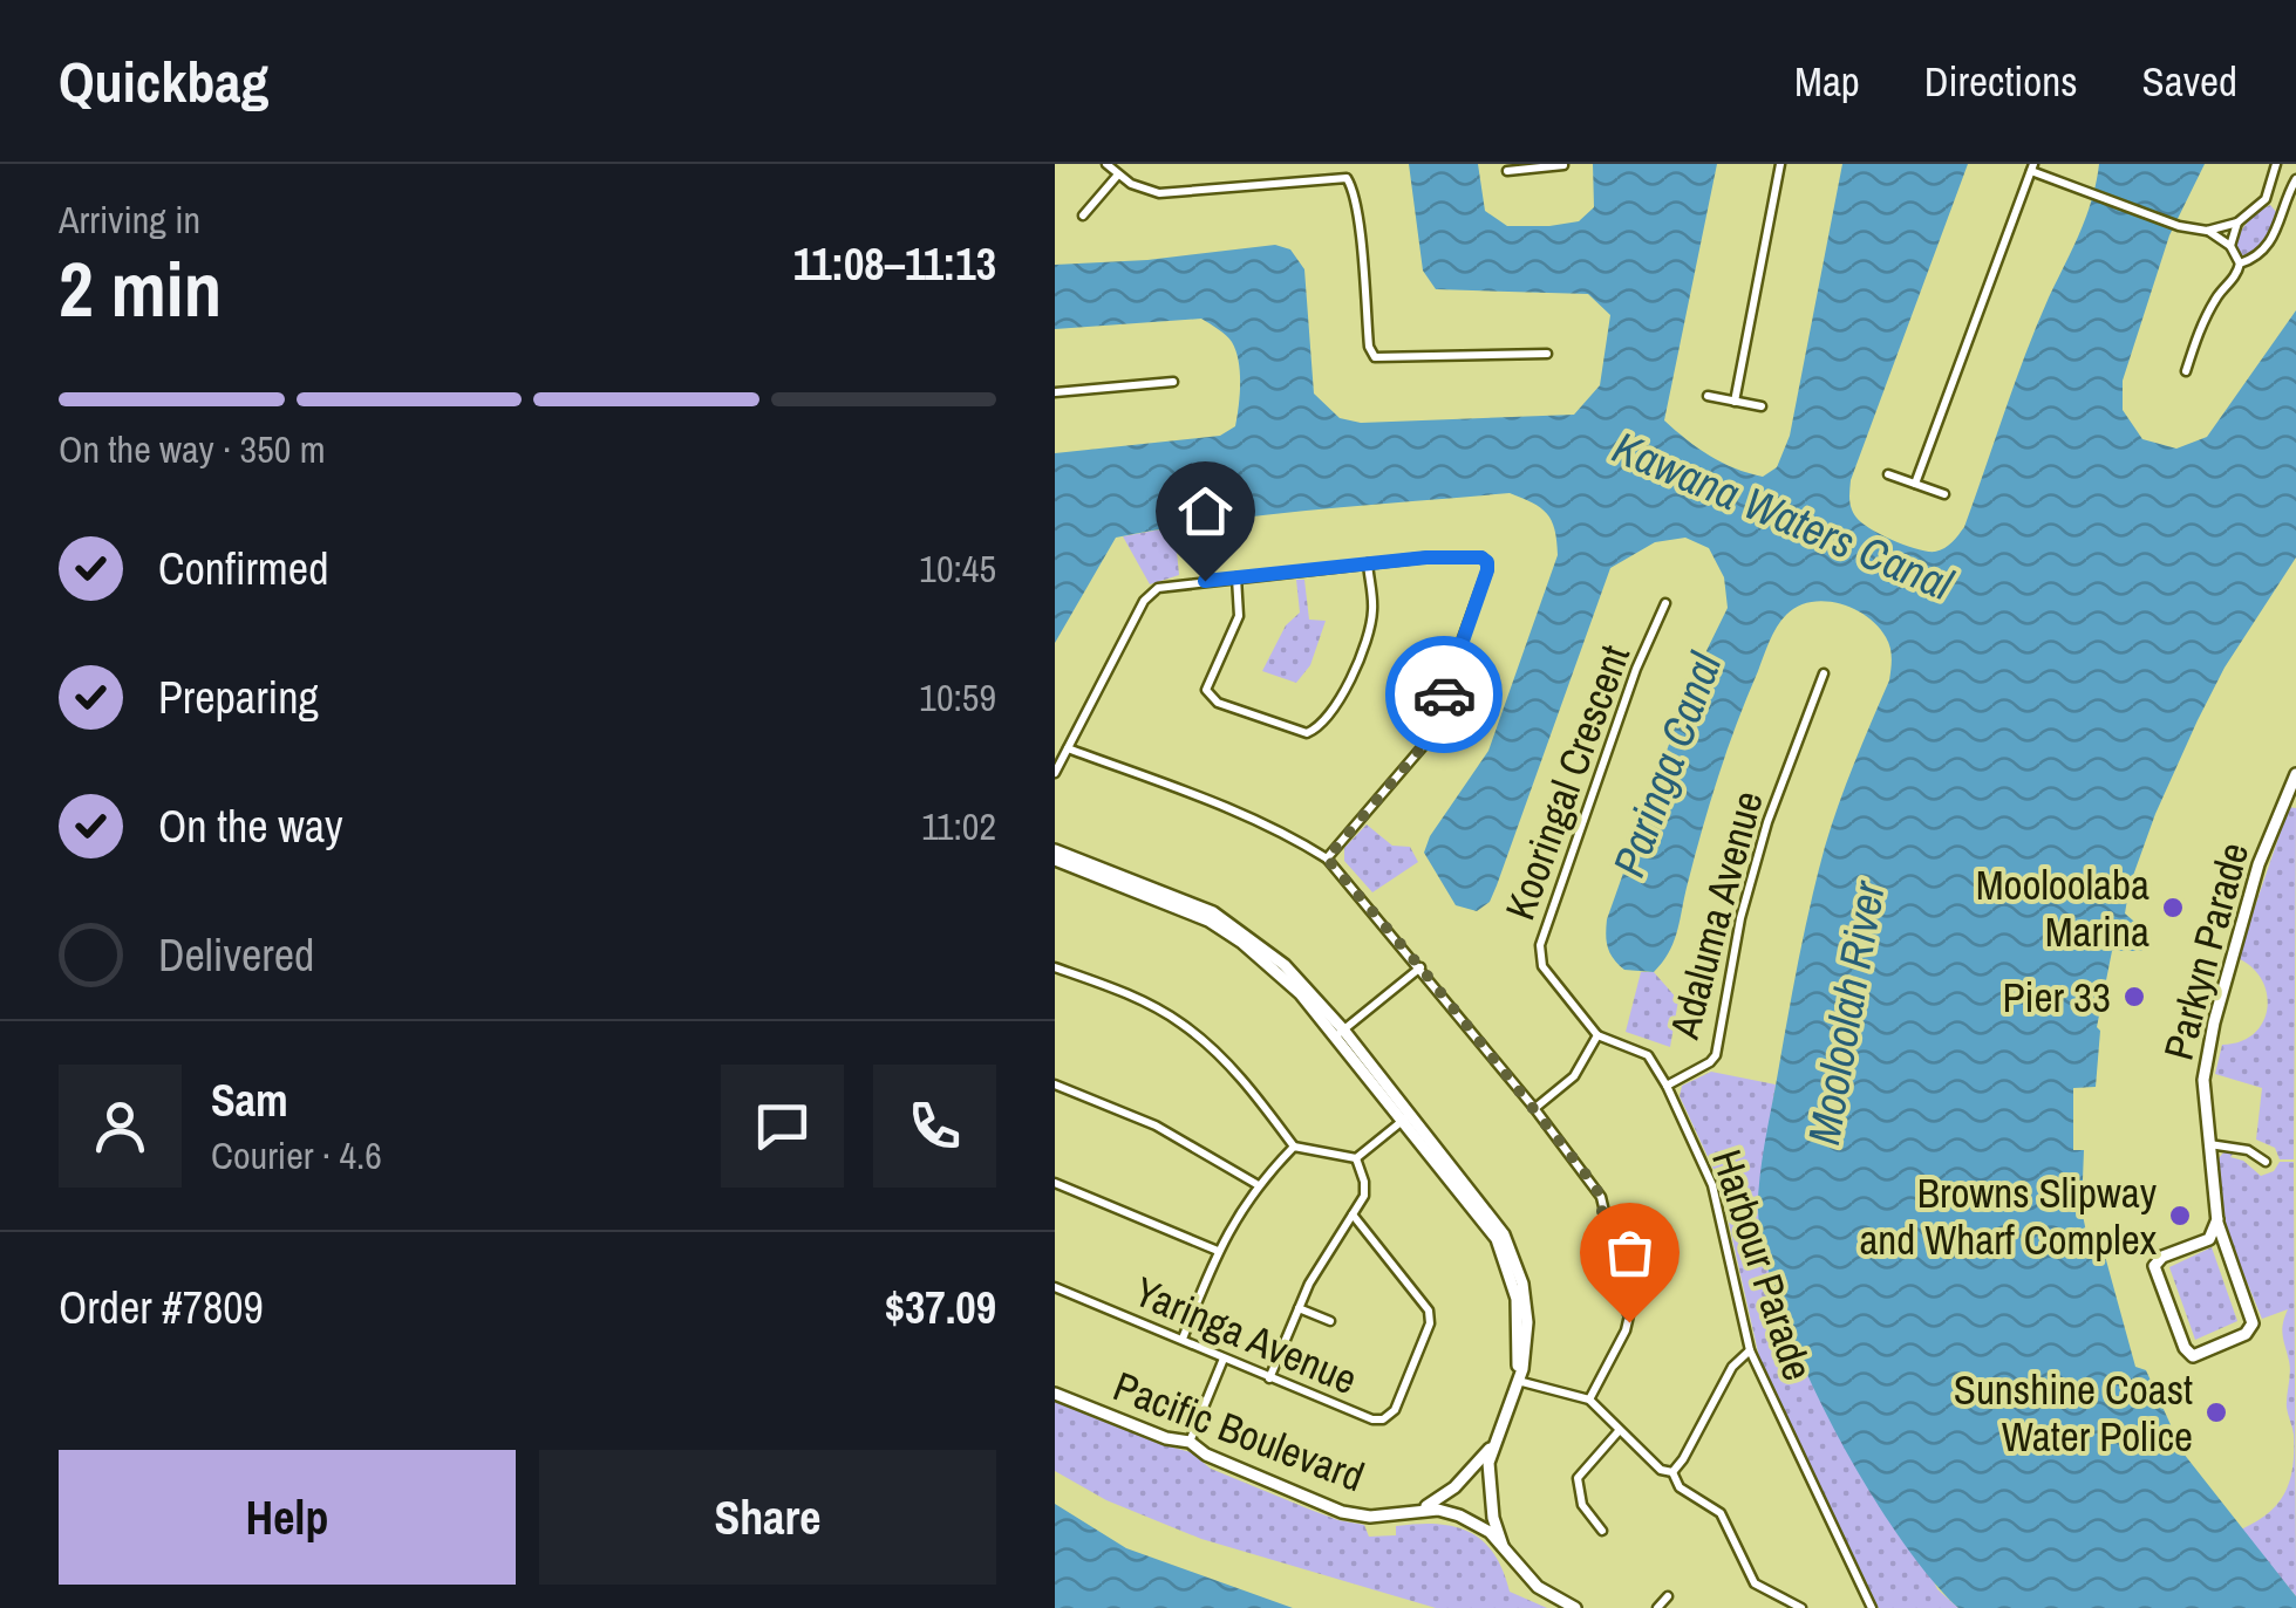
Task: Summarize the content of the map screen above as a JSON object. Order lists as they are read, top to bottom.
{
  "streets": {
    "street": [
      "Kooringal Crescent",
      "Adaluma Avenue",
      "Parkyn Parade",
      "Harbour Parade",
      "Yaringa Avenue",
      "Pacific Boulevard"
    ]
  },
  "crossings": [
    ["Kooringal Crescent", "Harbour Parade"],
    ["Adaluma Avenue", "Harbour Parade"]
  ],
  "water": ["Kawana Waters Canal", "Paringa Canal", "Mooloolah River"],
  "places": [
    "Mooloolaba Marina",
    "Pier 33",
    "Browns Slipway and Wharf Complex",
    "Sunshine Coast Water Police"
  ],
  "page": {
    "header": "Quickbag",
    "nav": ["Map", "Directions", "Saved"],
    "heading": ["2 min", "Arriving in", "11:08–11:13"],
    "panel": [
      "Sam",
      "Courier · 4.6",
      "Order #7809",
      "$37.09"
    ],
    "bar": "On the way · 350 m",
    "list": [
      ["Confirmed", "10:45"],
      ["Preparing", "10:59"],
      ["On the way", "11:02"],
      "Delivered"
    ],
    "buttons": ["Help", "Share"]
  }
}
